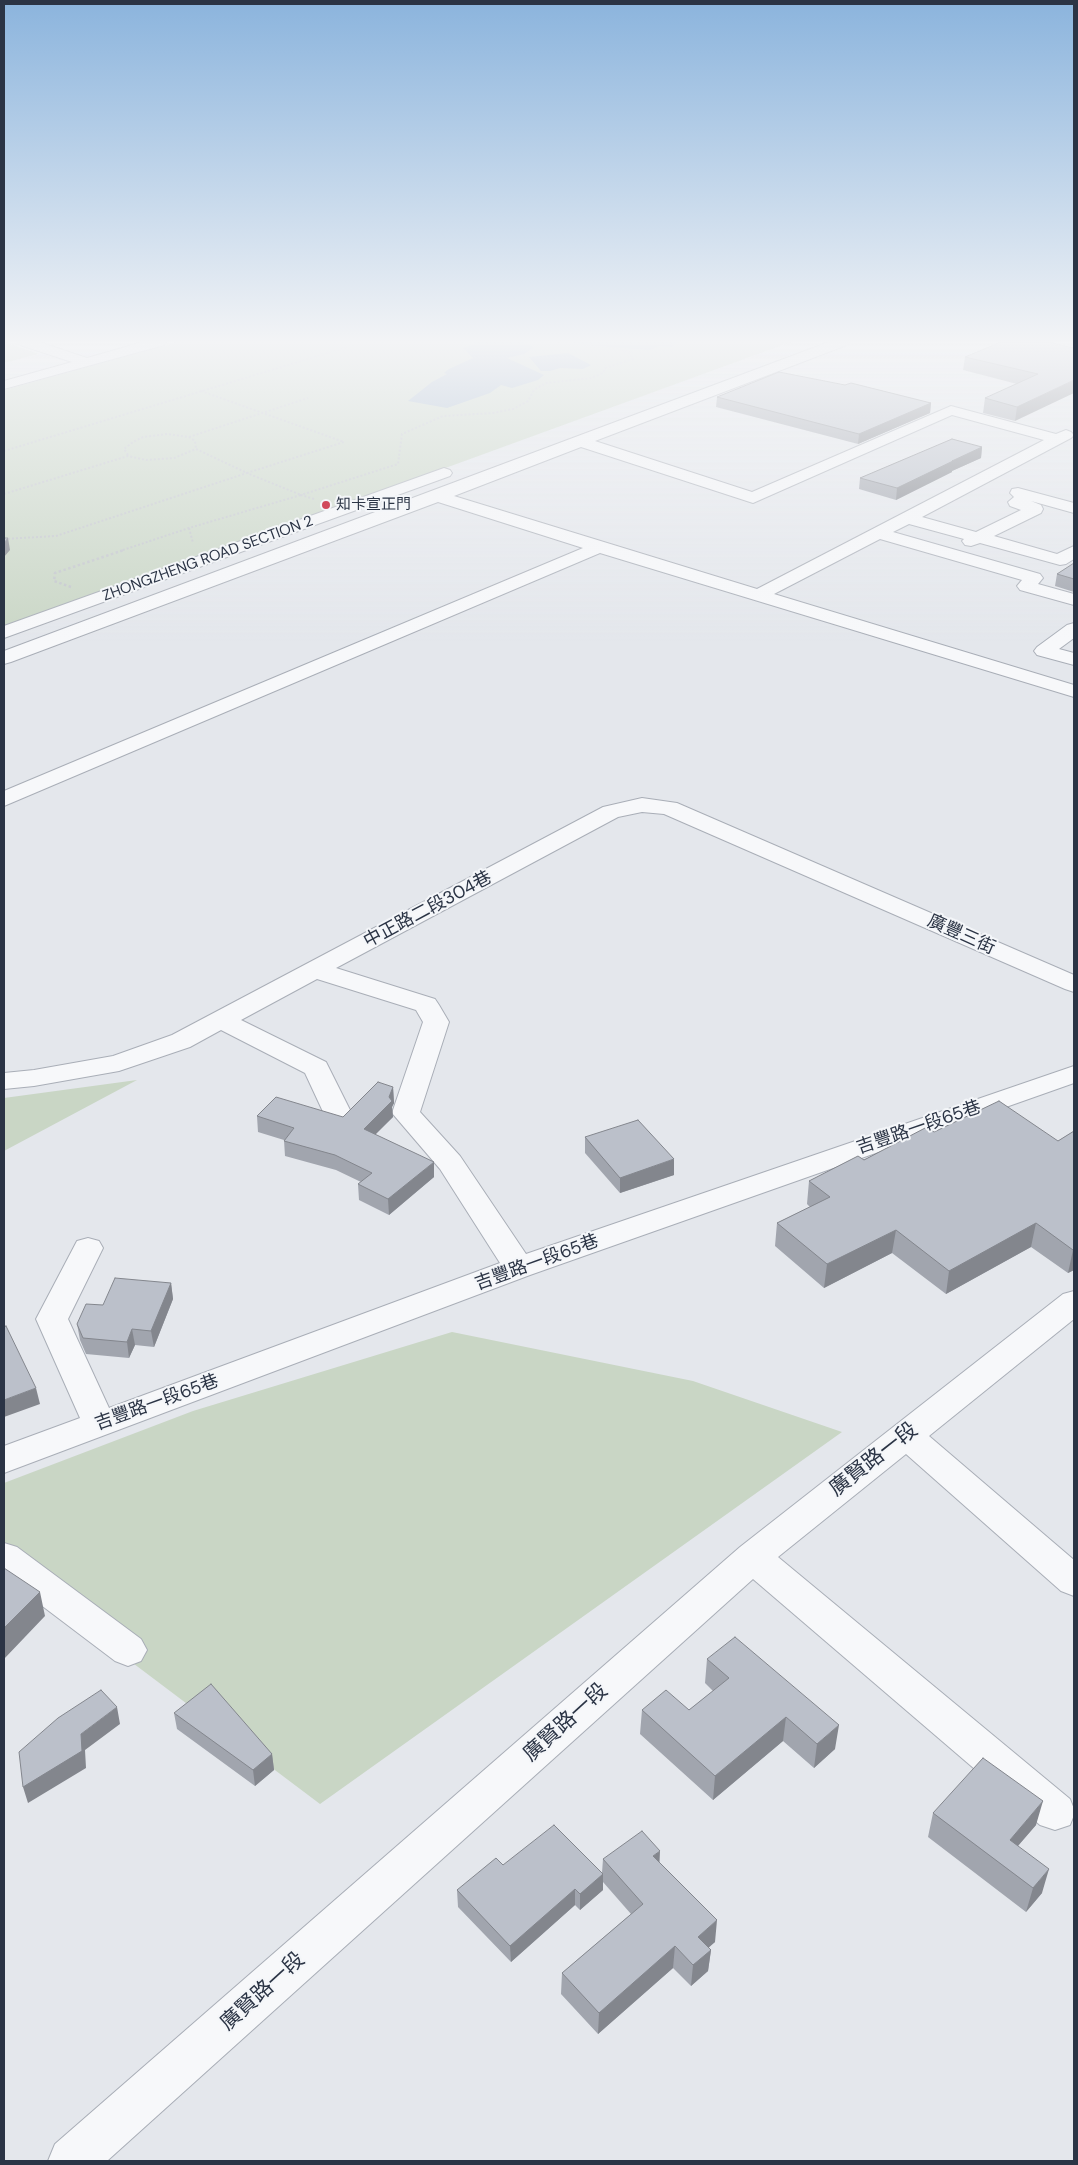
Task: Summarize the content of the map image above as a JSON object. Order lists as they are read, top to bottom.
{
  "streets": {
    "street": [
      "ZHONGZHENG ROAD SECTION 2",
      "中正路二段304巷",
      "廣豐三街",
      "吉豐路一段65巷",
      "廣賢路一段"
    ]
  },
  "crossings": [
    ["中正路二段304巷", "廣豐三街"]
  ],
  "places": ["知卡宣正門"]
}
